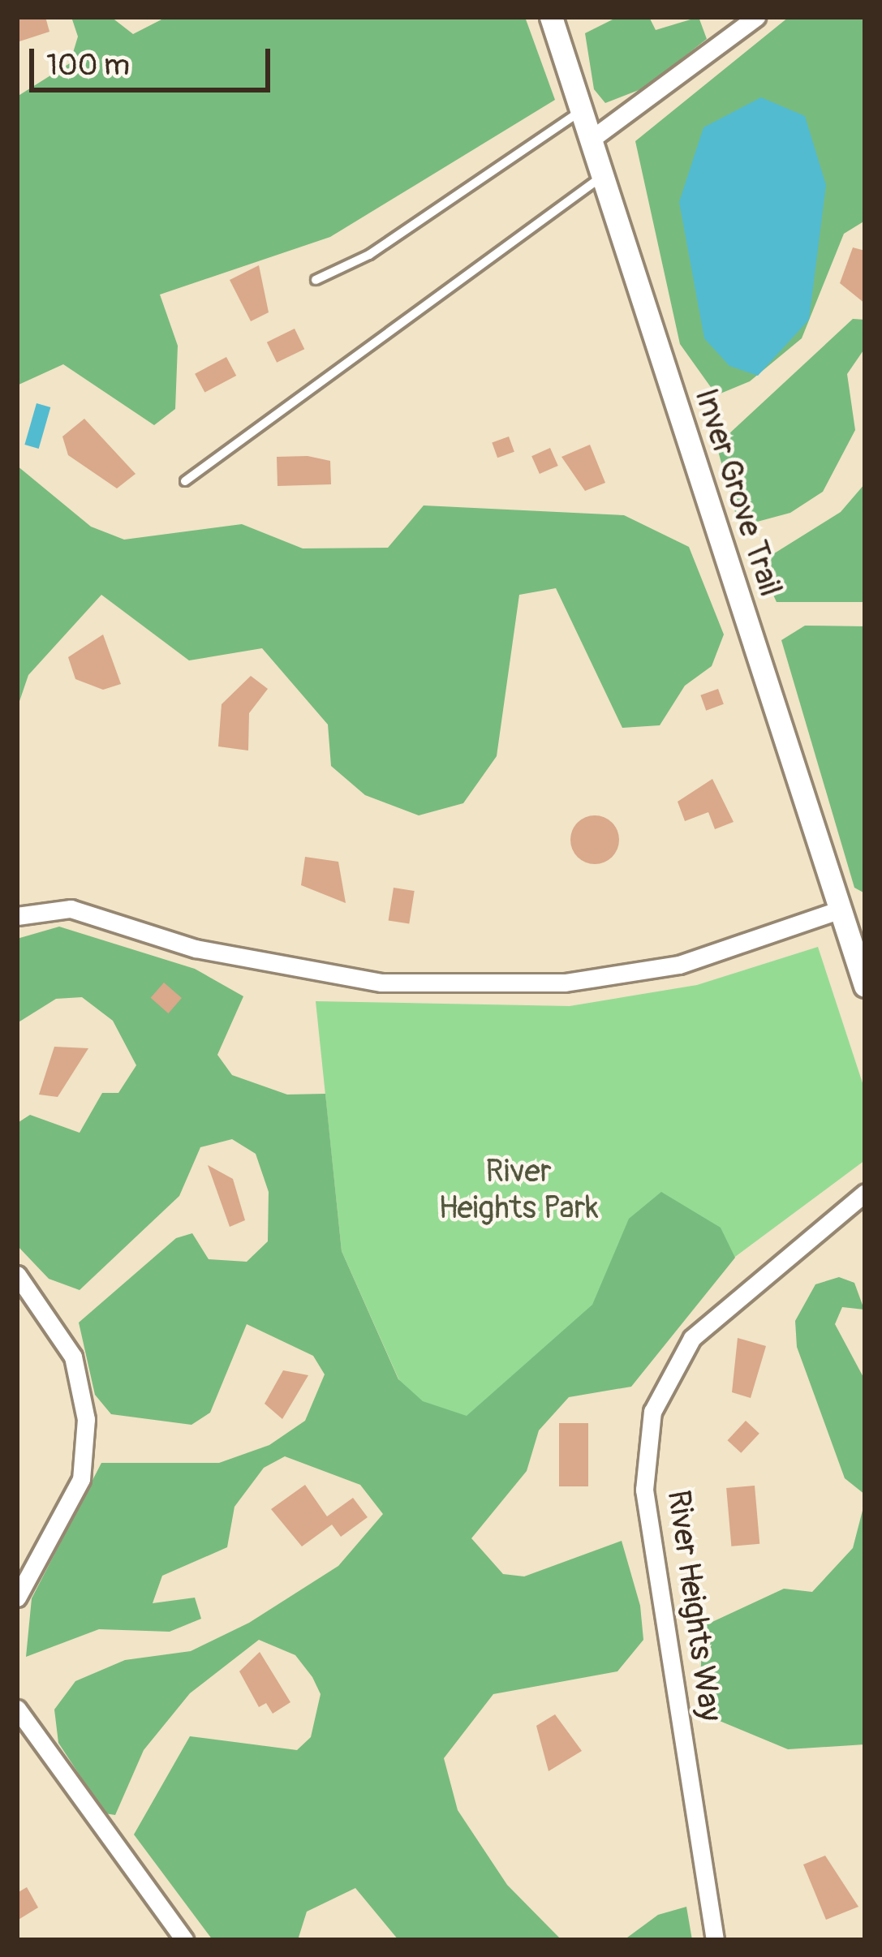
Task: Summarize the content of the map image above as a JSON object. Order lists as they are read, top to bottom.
{
  "streets": {
    "street": ["Inver Grove Trail", "River Heights Way"]
  },
  "parks": ["River Heights Park"],
  "scale_bar": "100 m"
}
